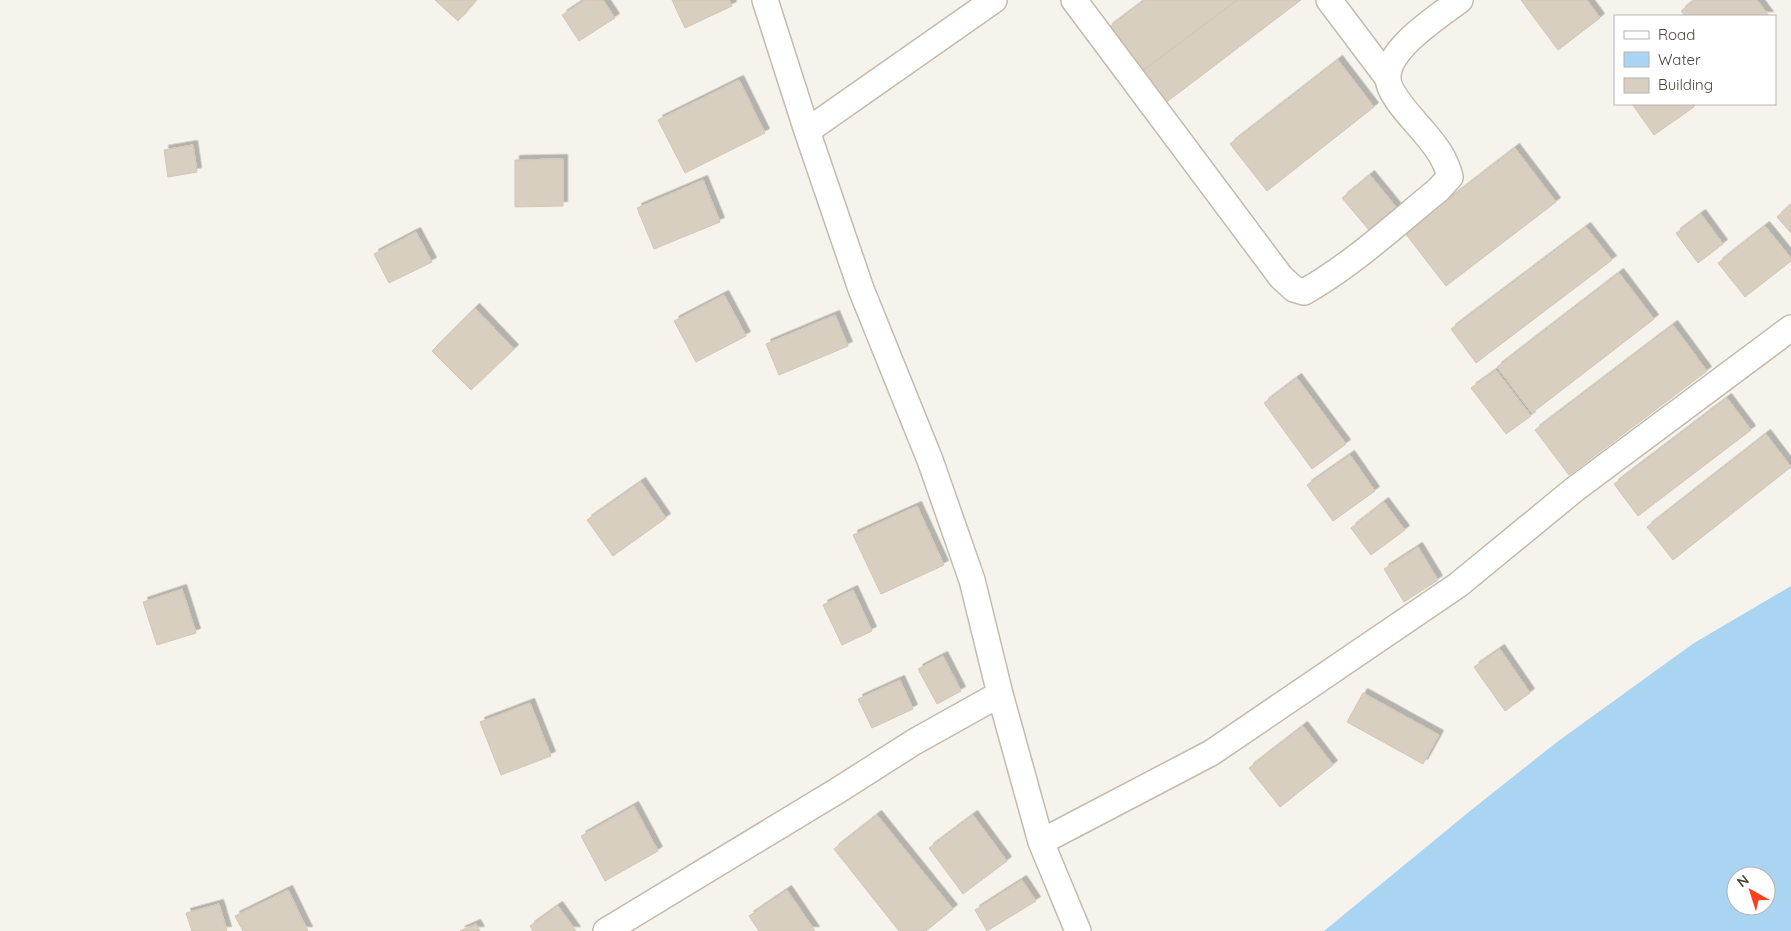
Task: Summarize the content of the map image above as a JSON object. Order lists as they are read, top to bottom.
{
  "legend": ["Road", "Water", "Building"],
  "north": "top left"
}
